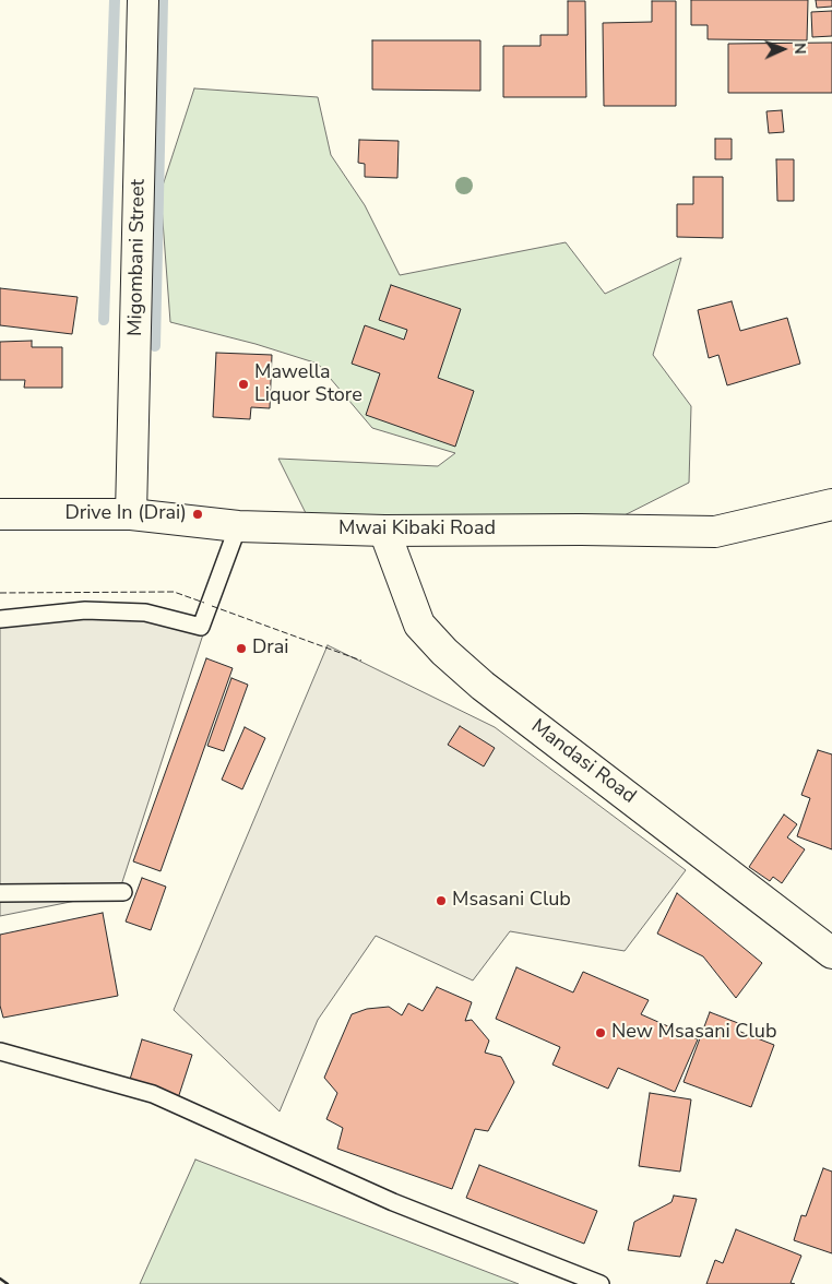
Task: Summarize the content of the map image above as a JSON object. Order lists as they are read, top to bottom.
{
  "streets": {
    "main road": ["Migombani Street", "Mwai Kibaki Road", "Mandasi Road"]
  },
  "crossings": [
    ["Migombani Street", "Mwai Kibaki Road"],
    ["Mwai Kibaki Road", "Mandasi Road"]
  ],
  "places": [
    "Mawella Liquor Store",
    "Drive In (Drai)",
    "Drai",
    "Msasani Club",
    "New Msasani Club"
  ],
  "north": "right"
}
